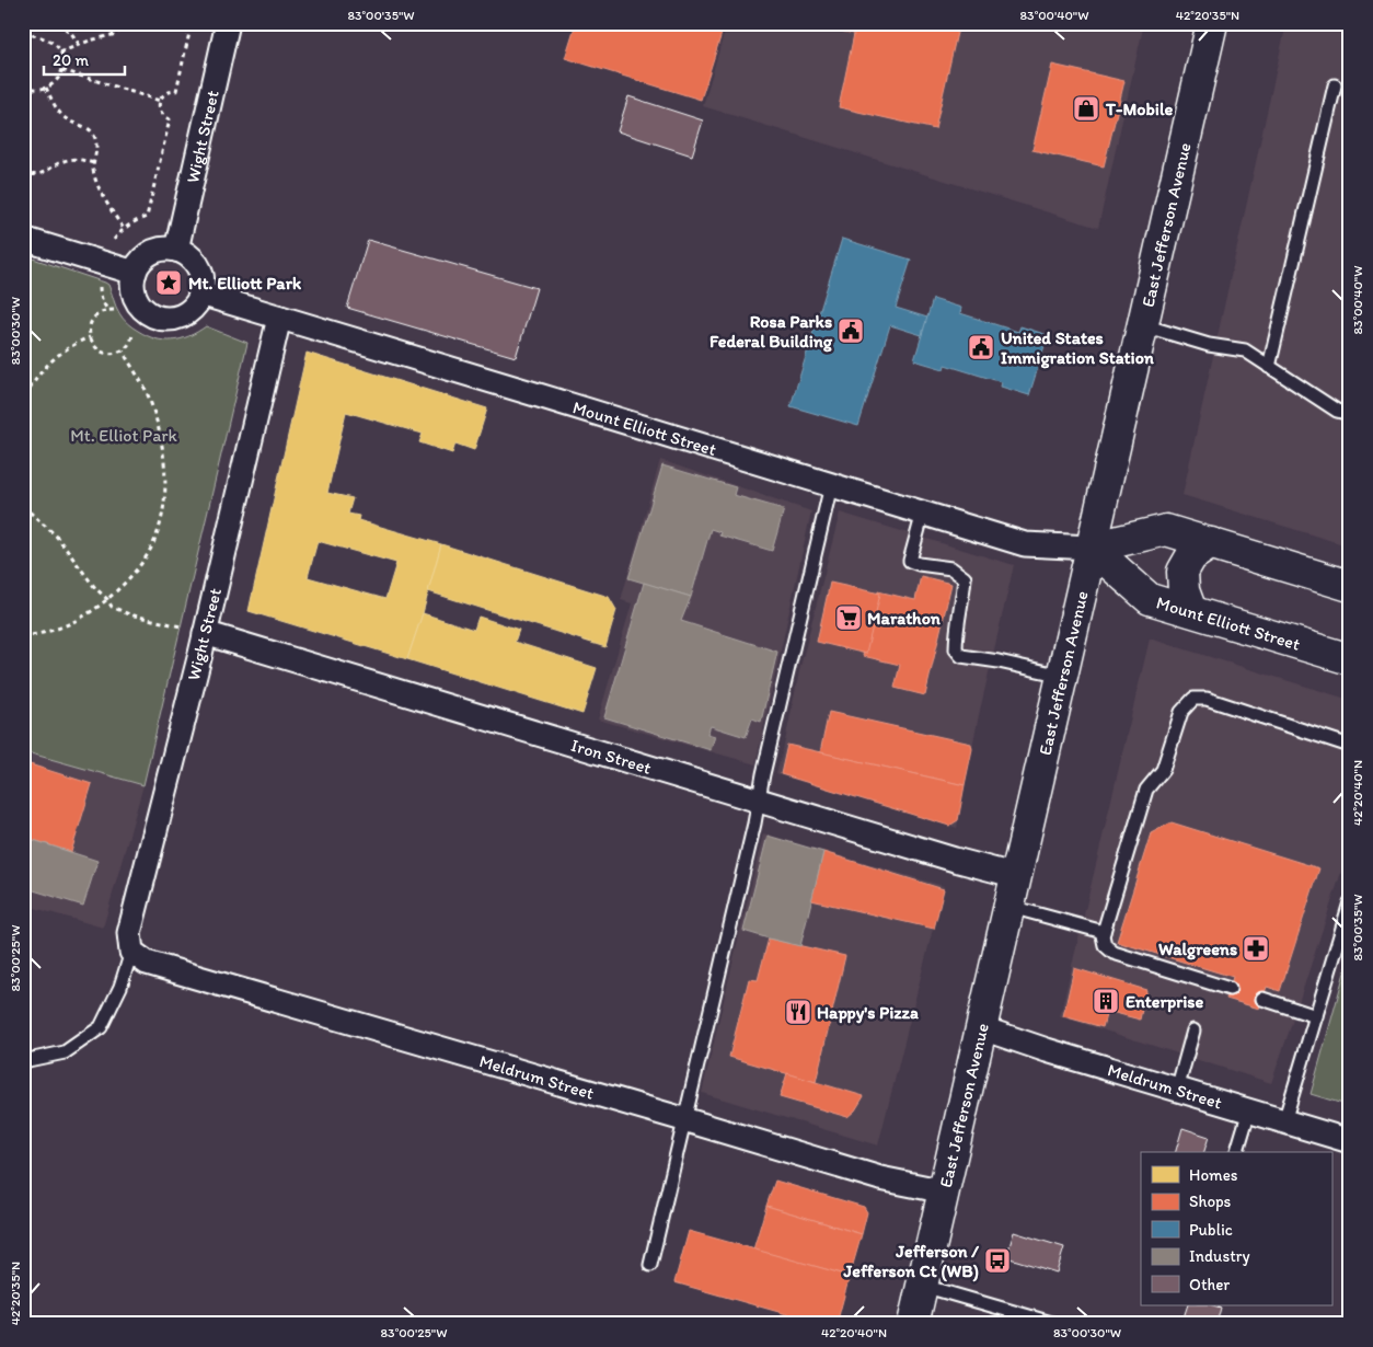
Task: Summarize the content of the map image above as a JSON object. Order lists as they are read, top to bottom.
{
  "streets": {
    "main road": ["East Jefferson Avenue", "Mount Elliott Street"],
    "street": ["Wight Street", "Iron Street", "Meldrum Street"]
  },
  "crossings": [
    ["Wight Street", "Mount Elliott Street"],
    ["Wight Street", "Iron Street"],
    ["Wight Street", "Meldrum Street"],
    ["East Jefferson Avenue", "Mount Elliott Street"],
    ["East Jefferson Avenue", "Iron Street"],
    ["East Jefferson Avenue", "Meldrum Street"]
  ],
  "parks": ["Mt. Elliot Park"],
  "places": {
    "shop": ["T-Mobile"],
    "place": ["Mt. Elliott Park"],
    "public building": ["Rosa Parks Federal Building", "United States Immigration Station"],
    "supermarket": ["Marathon"],
    "pharmacy": ["Walgreens"],
    "building": ["Enterprise"],
    "restaurant": ["Happy's Pizza"],
    "bus stop": ["Jefferson / Jefferson Ct (WB)"]
  },
  "legend": [
    "Homes",
    "Shops",
    "Public",
    "Industry",
    "Other"
  ],
  "scale_bar": "20 m",
  "coordinates": [
    "83°00'35\"W",
    "83°00'40\"W",
    "42°20'35\"N",
    "83°00'30\"W",
    "42°20'40\"N",
    "83°00'25\"W"
  ]
}
